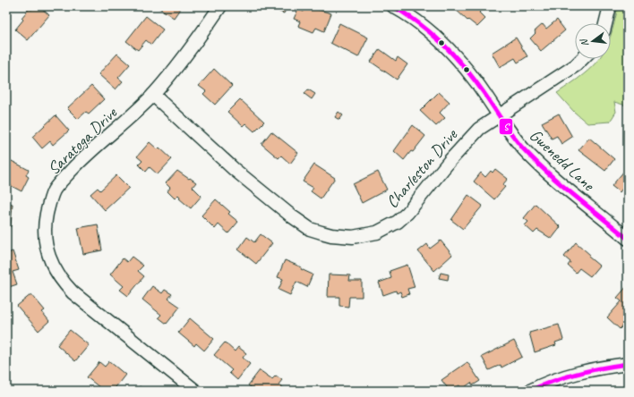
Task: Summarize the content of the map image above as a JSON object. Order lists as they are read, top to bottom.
{
  "streets": {
    "street": ["Saratoga Drive", "Gwenedd Lane", "Charleston Drive"]
  },
  "crossings": [
    ["Saratoga Drive", "Charleston Drive"],
    ["Gwenedd Lane", "Charleston Drive"]
  ],
  "lines": ["transit line S"],
  "north": "left"
}
